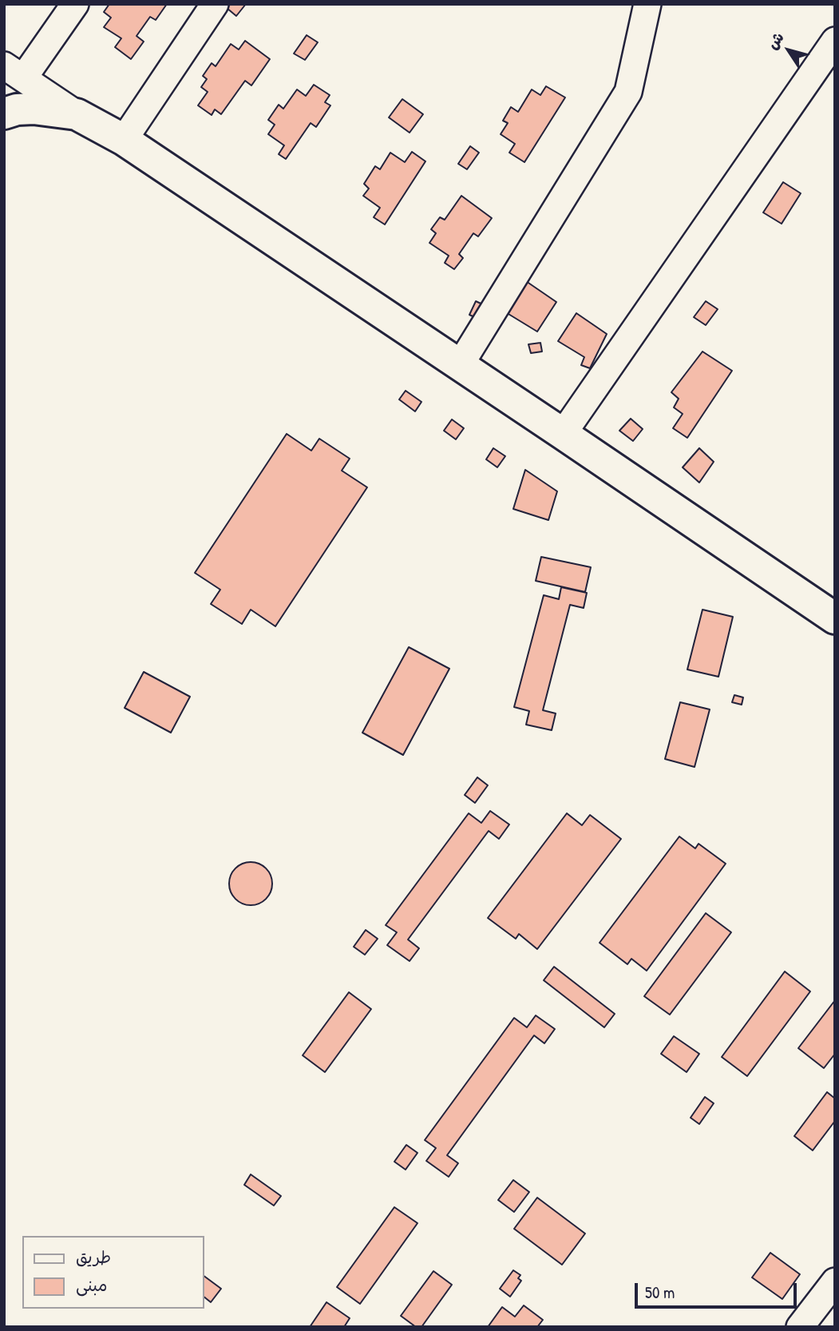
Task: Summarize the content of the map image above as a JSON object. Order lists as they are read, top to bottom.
{
  "legend": ["طريق", "مبنى"],
  "scale_bar": "50 m",
  "north": "top left"
}
